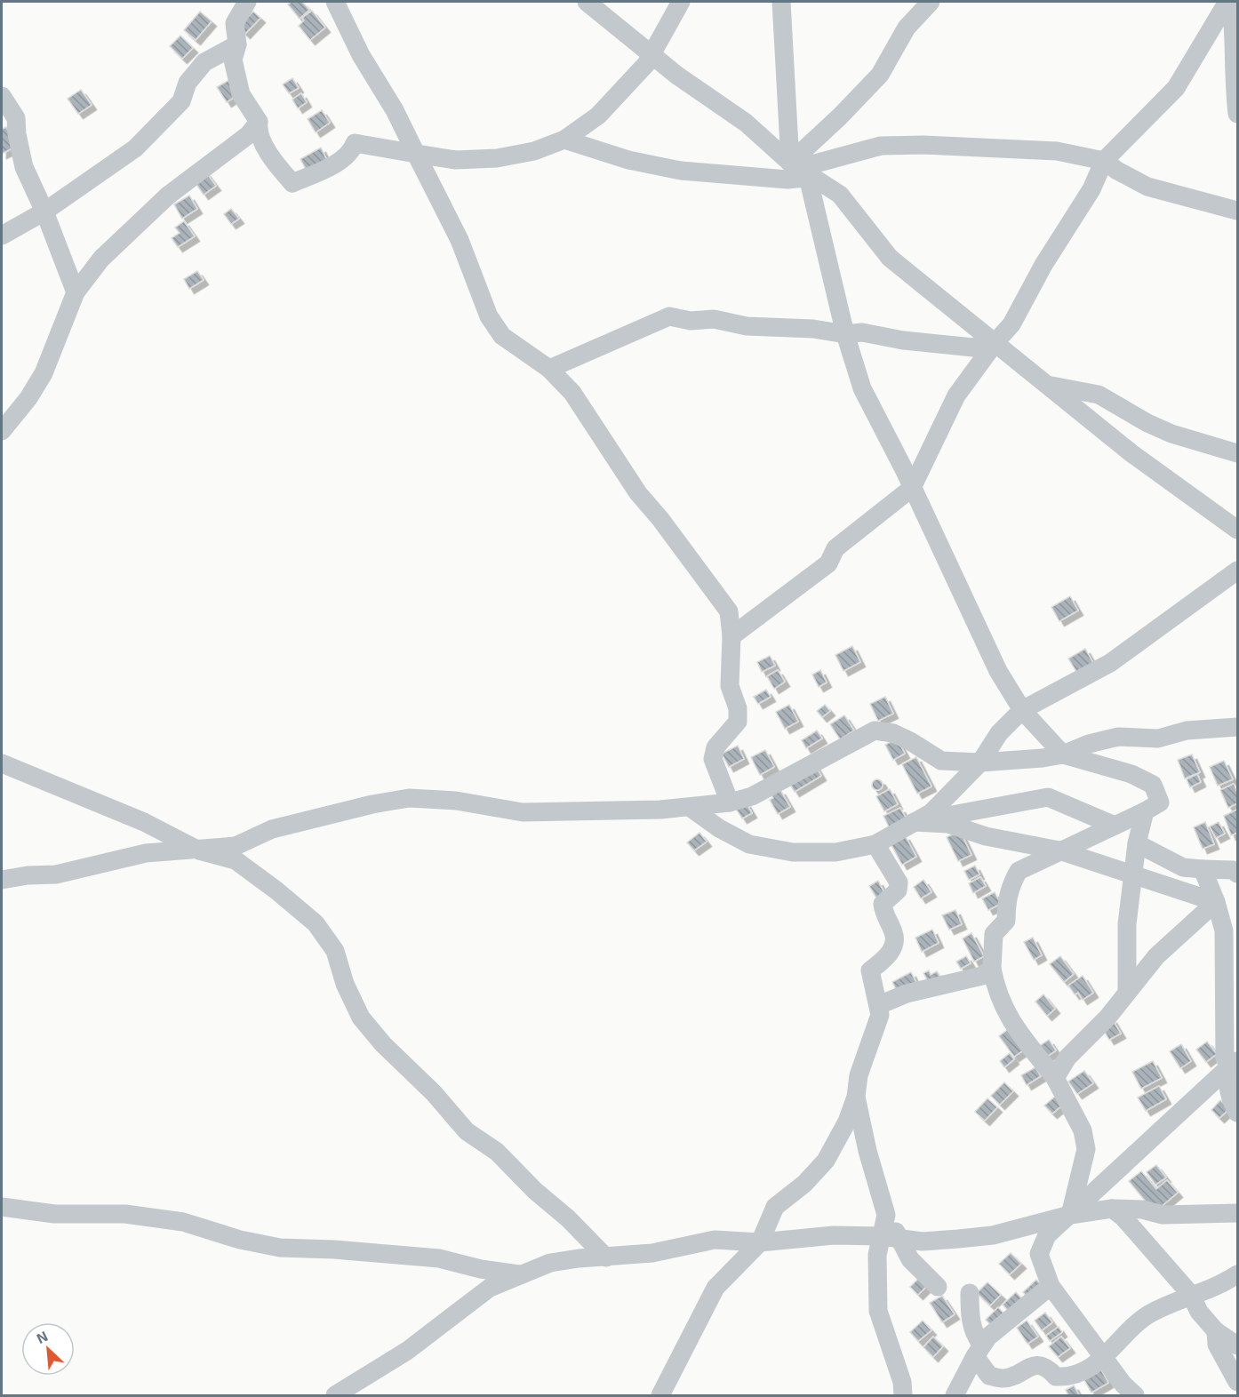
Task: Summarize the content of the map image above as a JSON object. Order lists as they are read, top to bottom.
{
  "north": "top left"
}
